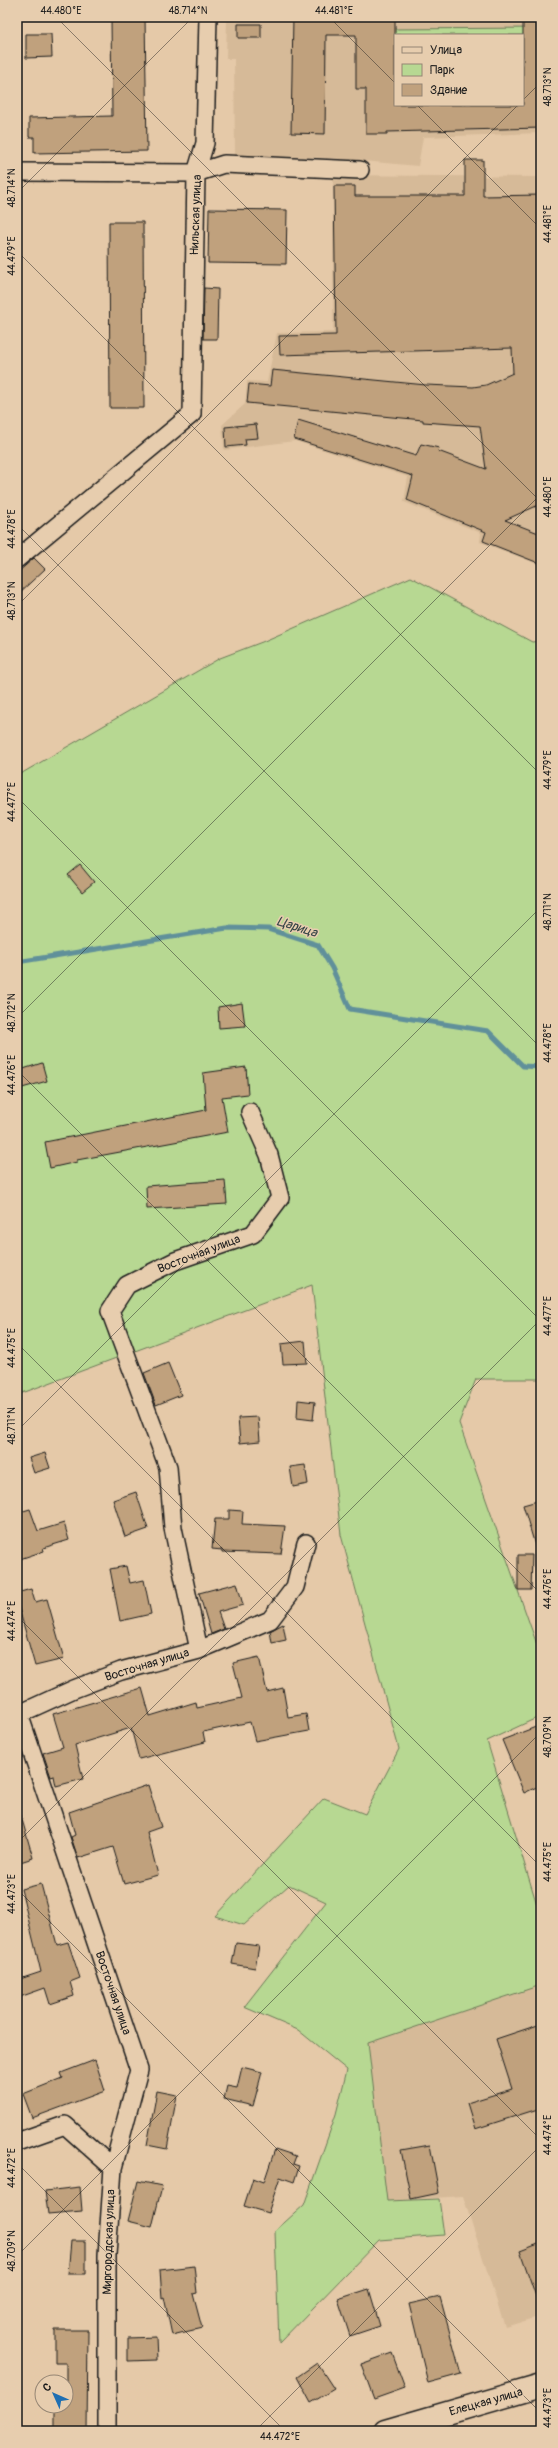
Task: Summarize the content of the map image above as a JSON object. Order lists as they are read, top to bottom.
{
  "streets": {
    "main road": ["Елецкая улица"],
    "street": ["Нильская улица", "Восточная улица", "Миргородская улица"]
  },
  "crossings": [
    ["Восточная улица", "Миргородская улица"]
  ],
  "water": ["Царица"],
  "legend": ["Улица", "Парк", "Здание"],
  "north": "top left",
  "coordinates": [
    "44.480°E",
    "48.714°N",
    "44.481°E",
    "48.713°N",
    "44.479°E",
    "44.478°E",
    "44.477°E",
    "48.711°N",
    "48.712°N",
    "44.476°E",
    "44.475°E",
    "44.474°E",
    "48.709°N",
    "44.473°E",
    "44.472°E"
  ]
}
